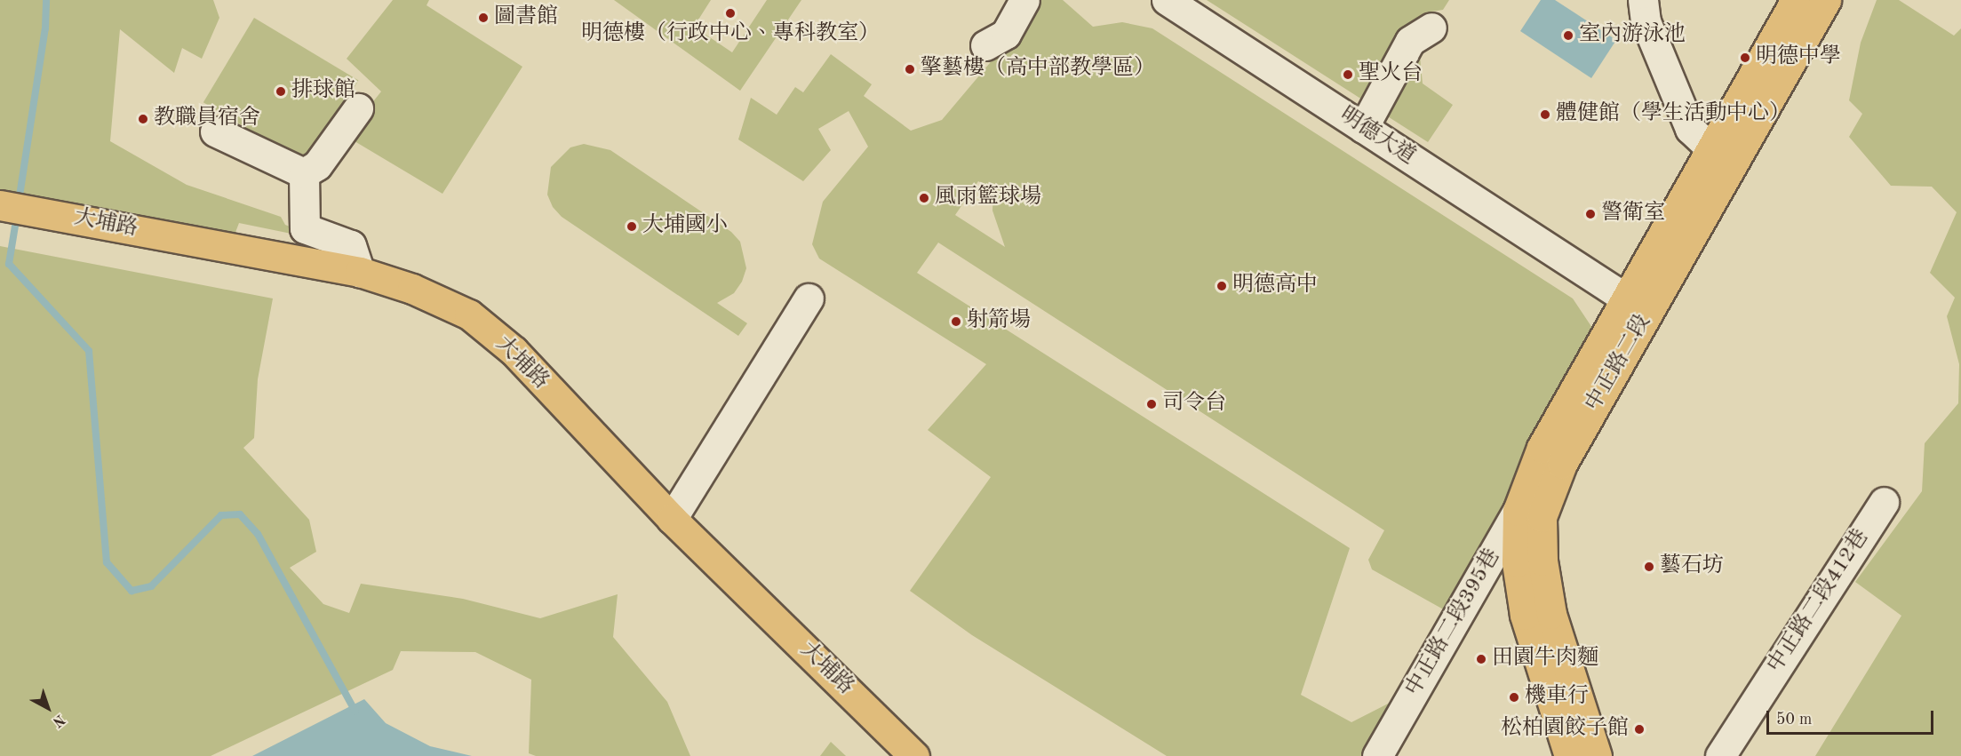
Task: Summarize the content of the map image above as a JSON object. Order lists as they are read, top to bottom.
{
  "streets": {
    "main road": ["大埔路", "中正路二段"],
    "street": ["明德大道", "中正路二段412巷", "中正路二段395巷"]
  },
  "crossings": [
    ["明德大道", "中正路二段"],
    ["中正路二段", "中正路二段395巷"]
  ],
  "places": [
    "明德樓（行政中心、專科教室）",
    "圖書館",
    "室內游泳池",
    "明德中學",
    "擎藝樓（高中部教學區）",
    "聖火台",
    "排球館",
    "體健館（學生活動中心）",
    "教職員宿舍",
    "風雨籃球場",
    "警衛室",
    "大埔國小",
    "明德高中",
    "射箭場",
    "司令台",
    "藝石坊",
    "田園牛肉麵",
    "機車行",
    "松柏園餃子館"
  ],
  "scale_bar": "50 m",
  "north": "bottom right"
}
